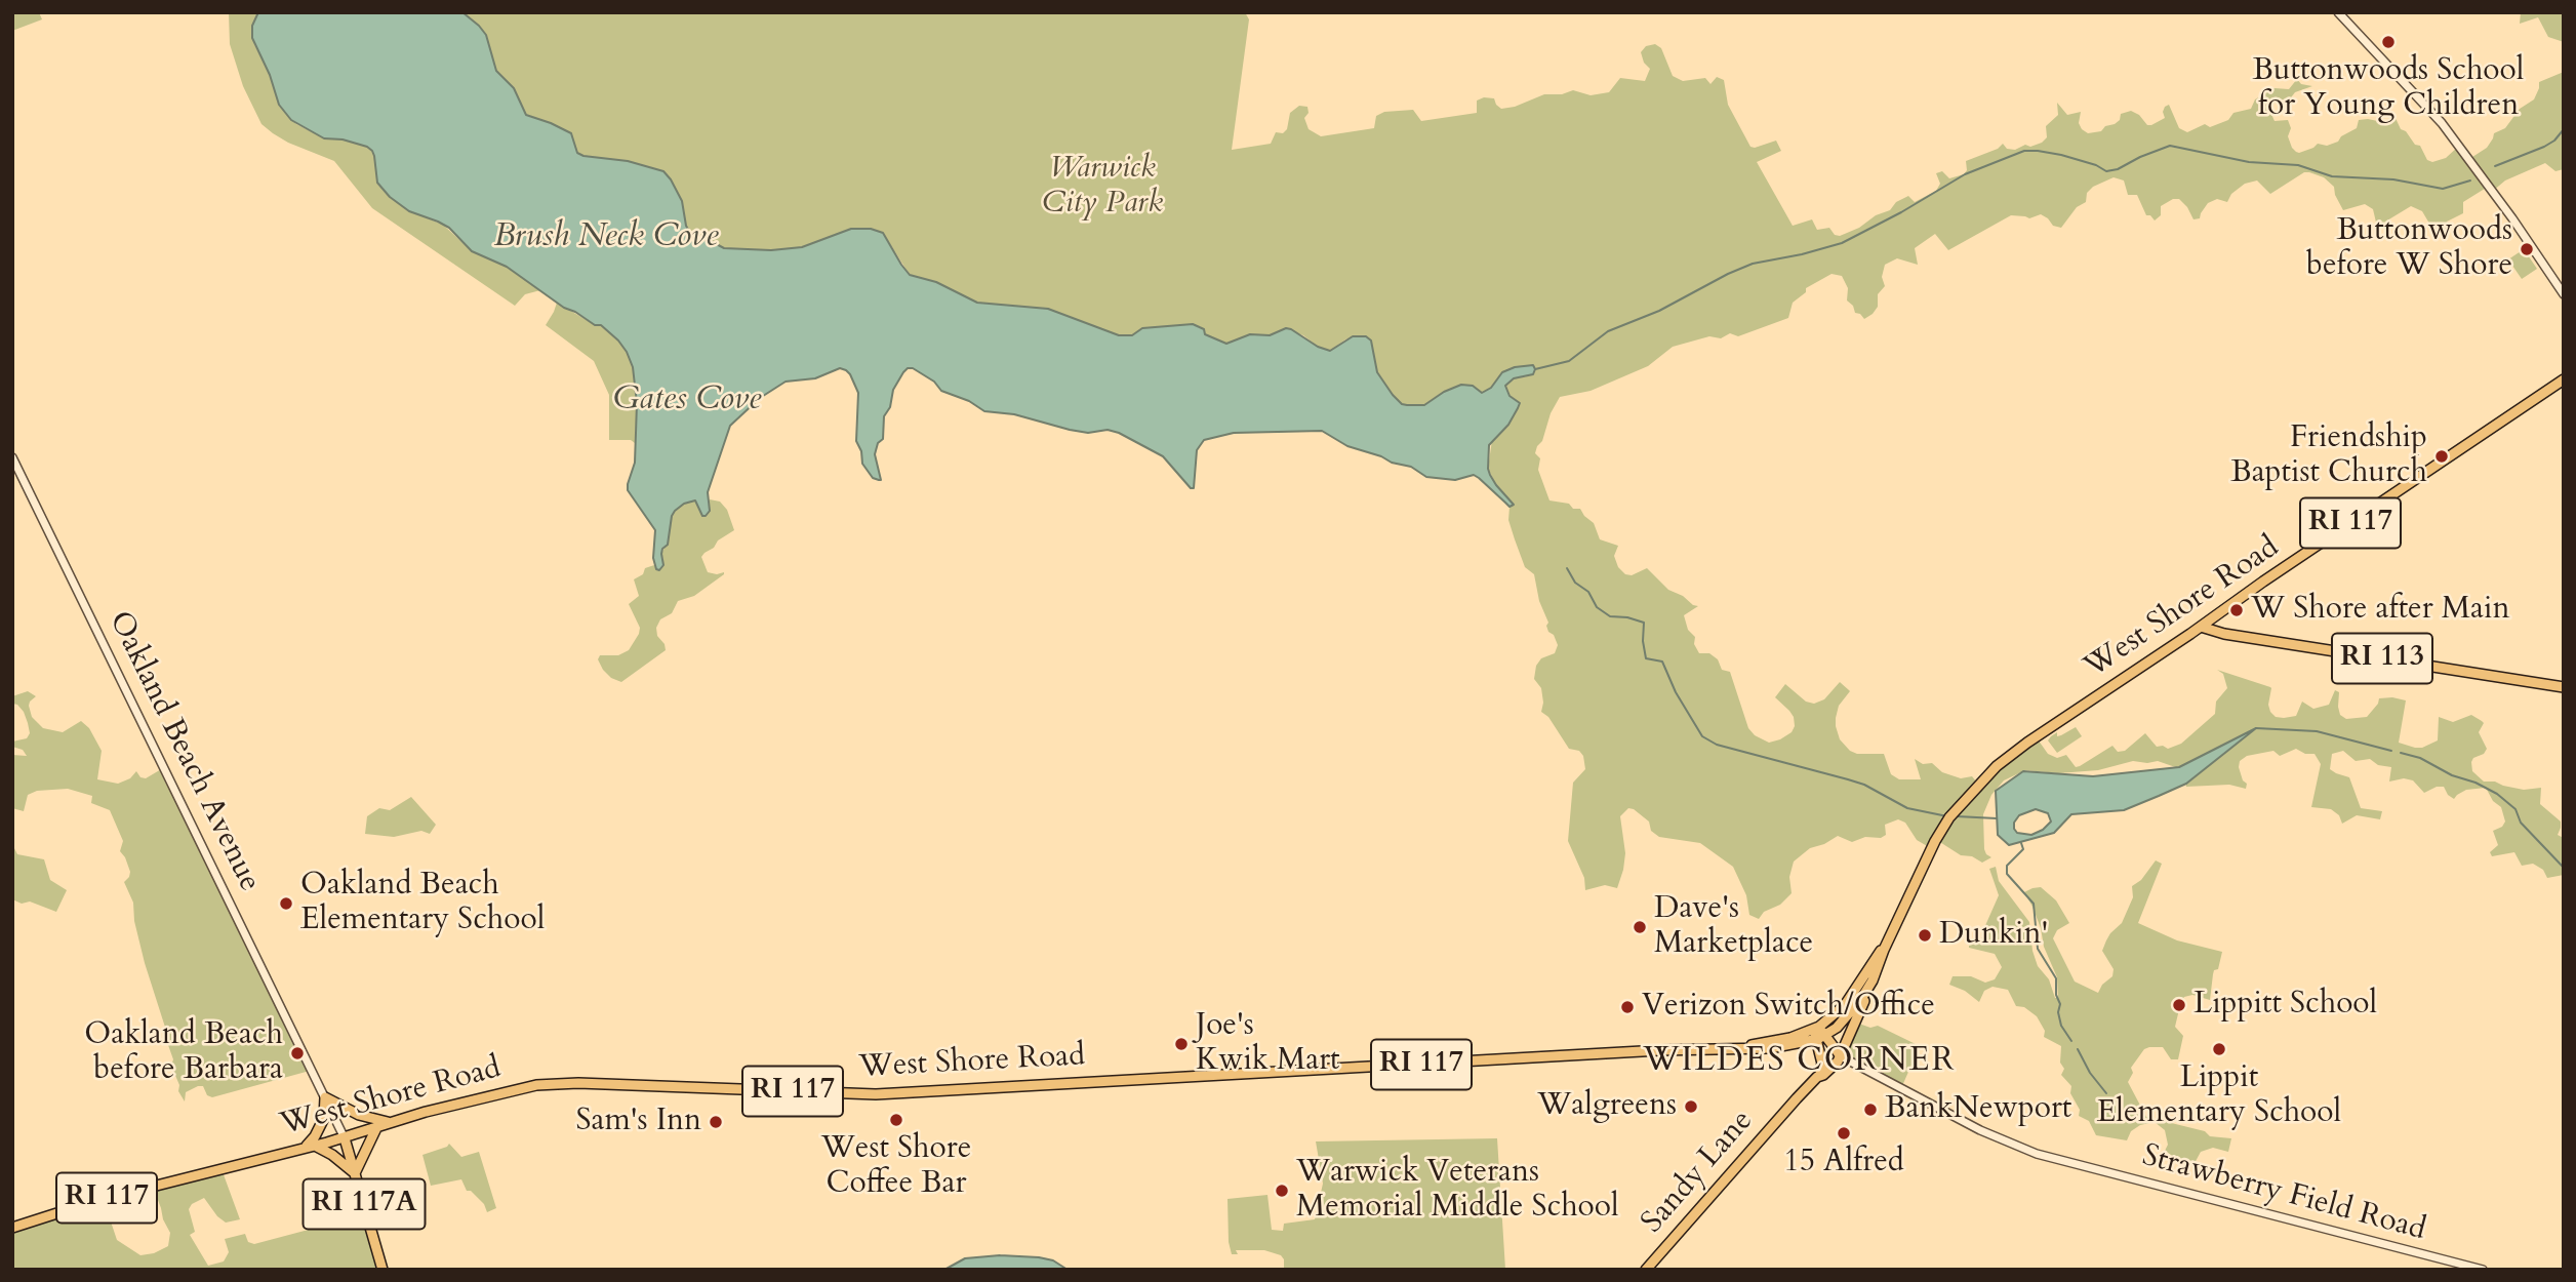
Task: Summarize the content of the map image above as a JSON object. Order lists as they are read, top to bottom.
{
  "streets": {
    "main road": [
      "RI 117",
      "West Shore Road",
      "RI 113",
      "Oakland Beach Avenue",
      "Sandy Lane",
      "RI 117A"
    ],
    "street": ["Strawberry Field Road"]
  },
  "crossings": [
    ["West Shore Road", "RI 113"],
    ["West Shore Road", "Oakland Beach Avenue"],
    ["West Shore Road", "Sandy Lane"],
    ["Sandy Lane", "Strawberry Field Road"]
  ],
  "districts": ["WILDES CORNER"],
  "water": ["Brush Neck Cove", "Gates Cove"],
  "parks": ["Warwick City Park"],
  "places": [
    "Buttonwoods School for Young Children",
    "Buttonwoods before W Shore",
    "Friendship Baptist Church",
    "W Shore after Main",
    "Oakland Beach Elementary School",
    "Dave's Marketplace",
    "Dunkin'",
    "Lippitt School",
    "Verizon Switch/Office",
    "Joe's Kwik Mart",
    "Lippit Elementary School",
    "Oakland Beach before Barbara",
    "Walgreens",
    "BankNewport",
    "West Shore Coffee Bar",
    "Sam's Inn",
    "15 Alfred",
    "Warwick Veterans Memorial Middle School"
  ]
}
